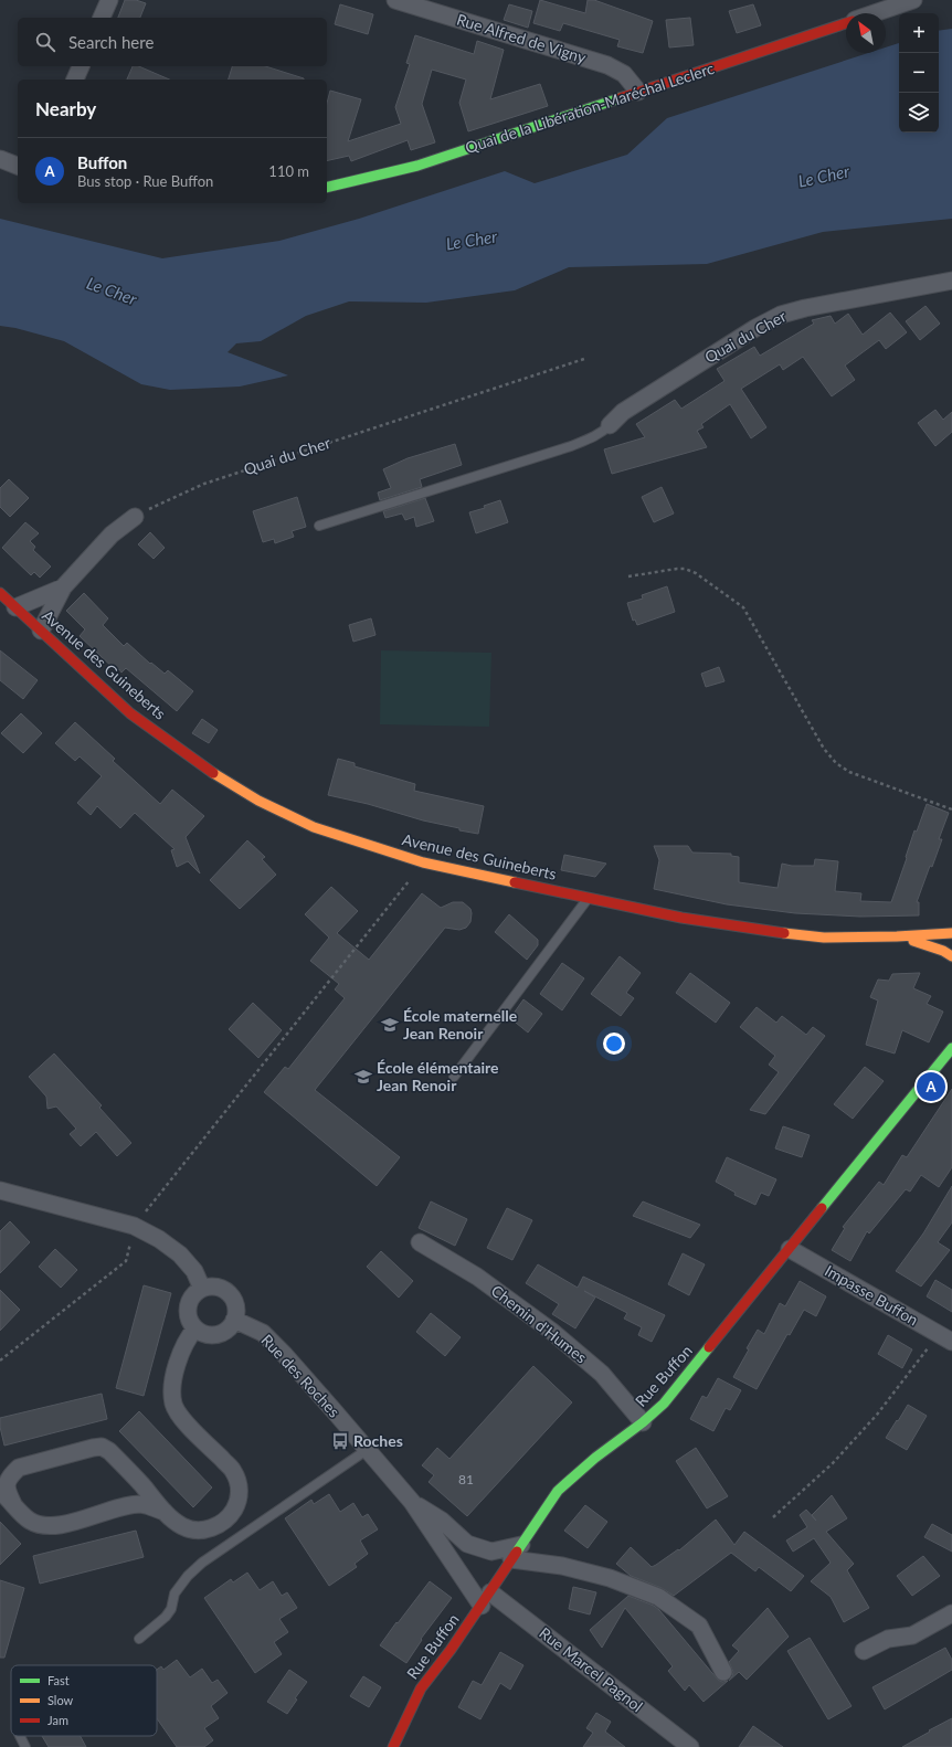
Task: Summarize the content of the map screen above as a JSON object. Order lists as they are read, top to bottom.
{
  "streets": {
    "street": [
      "Rue Alfred de Vigny",
      "Quai de la Libération-Maréchal Leclerc",
      "Quai du Cher",
      "Avenue des Guineberts",
      "Impasse Buffon",
      "Chemin d'Humes",
      "Rue des Roches",
      "Rue Buffon",
      "Rue Marcel Pagnol"
    ]
  },
  "crossings": [
    ["Rue Alfred de Vigny", "Quai de la Libération-Maréchal Leclerc"],
    ["Impasse Buffon", "Rue Buffon"],
    ["Chemin d'Humes", "Rue Buffon"],
    ["Rue des Roches", "Rue Buffon"],
    ["Rue des Roches", "Rue Marcel Pagnol"],
    ["Rue Buffon", "Rue Marcel Pagnol"]
  ],
  "water": ["Le Cher"],
  "places": {
    "school or university": ["École maternelle Jean Renoir", "École élémentaire Jean Renoir"],
    "bus stop": ["Roches"]
  },
  "house_numbers": ["81"],
  "legend": ["Fast", "Slow", "Jam"],
  "north": "top left",
  "page": {
    "map_buttons": ["+", "−"],
    "search": "Search here",
    "heading": "Nearby",
    "list": [
      {
        "mark": "A",
        "name": "Buffon",
        "note": "Bus stop · Rue Buffon",
        "value": "110 m"
      }
    ],
    "pins": "A"
  }
}
